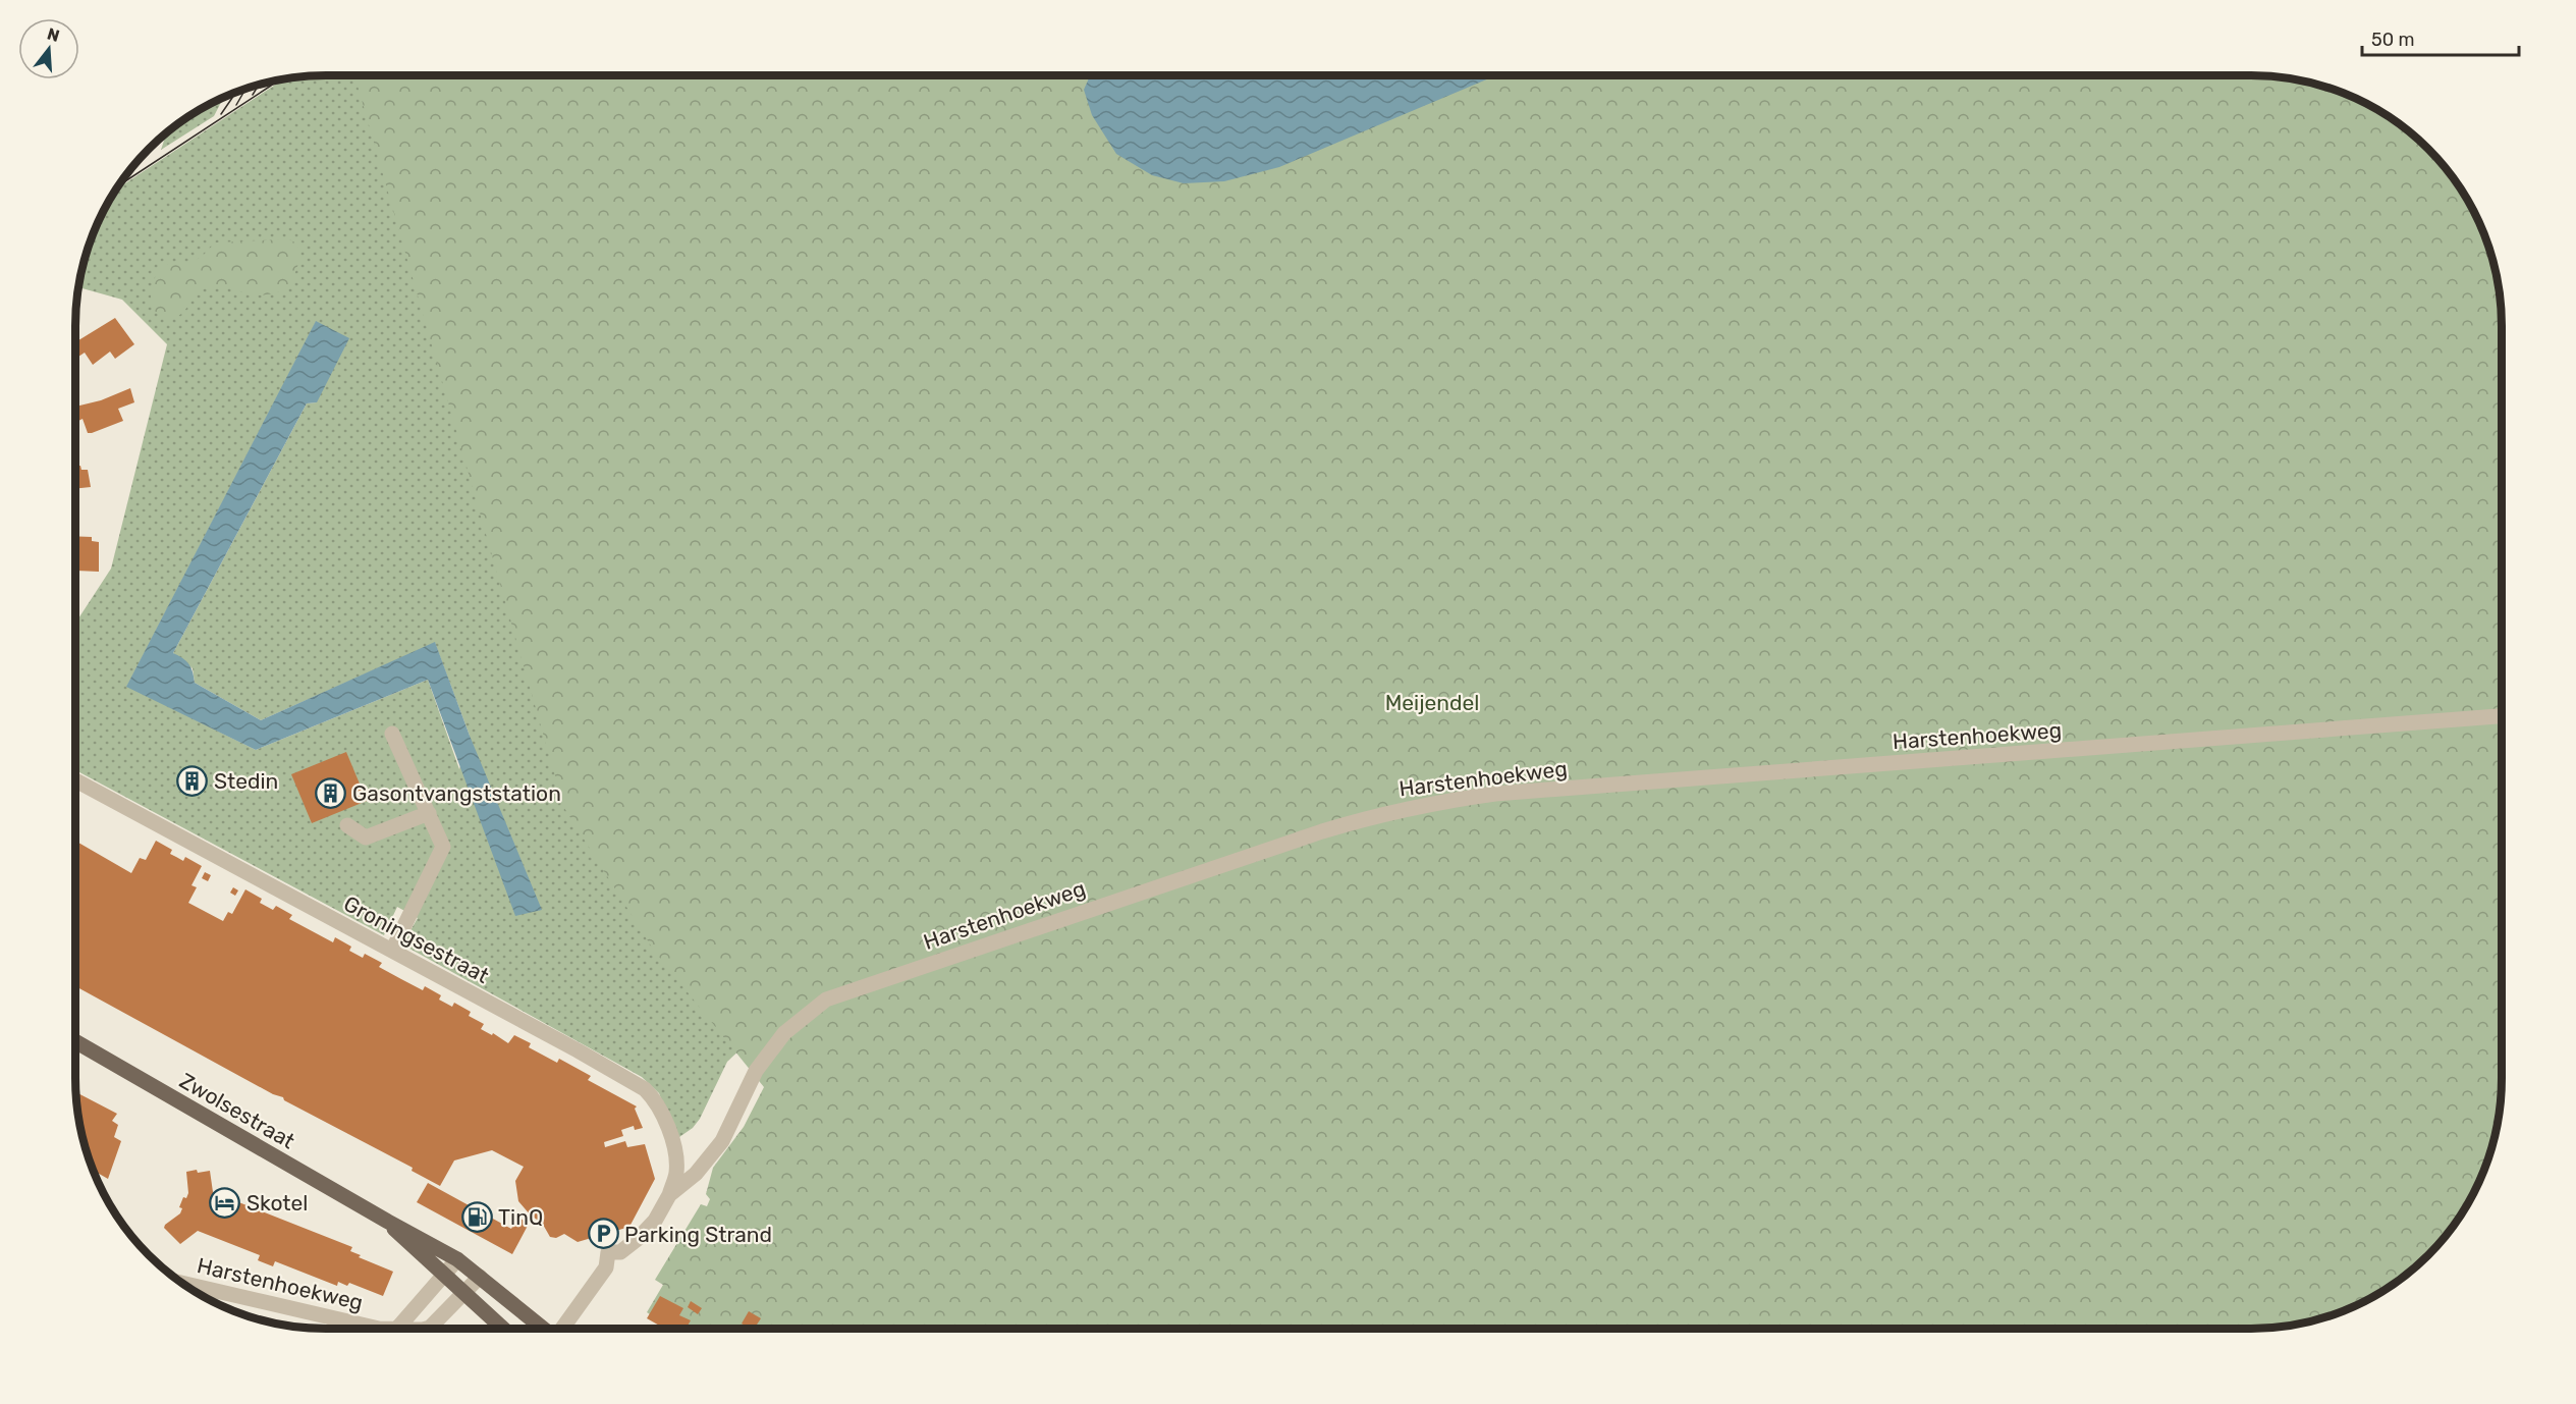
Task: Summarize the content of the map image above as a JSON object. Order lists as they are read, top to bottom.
{
  "streets": {
    "main road": ["Zwolsestraat"],
    "street": ["Harstenhoekweg", "Groningsestraat"]
  },
  "crossings": [
    ["Harstenhoekweg", "Groningsestraat"],
    ["Harstenhoekweg", "Zwolsestraat"]
  ],
  "parks": ["Meijendel"],
  "places": {
    "building": ["Stedin", "Gasontvangststation"],
    "hotel": ["Skotel"],
    "fuel station": ["TinQ"],
    "parking": ["Parking Strand"]
  },
  "scale_bar": "50 m",
  "north": "top"
}
